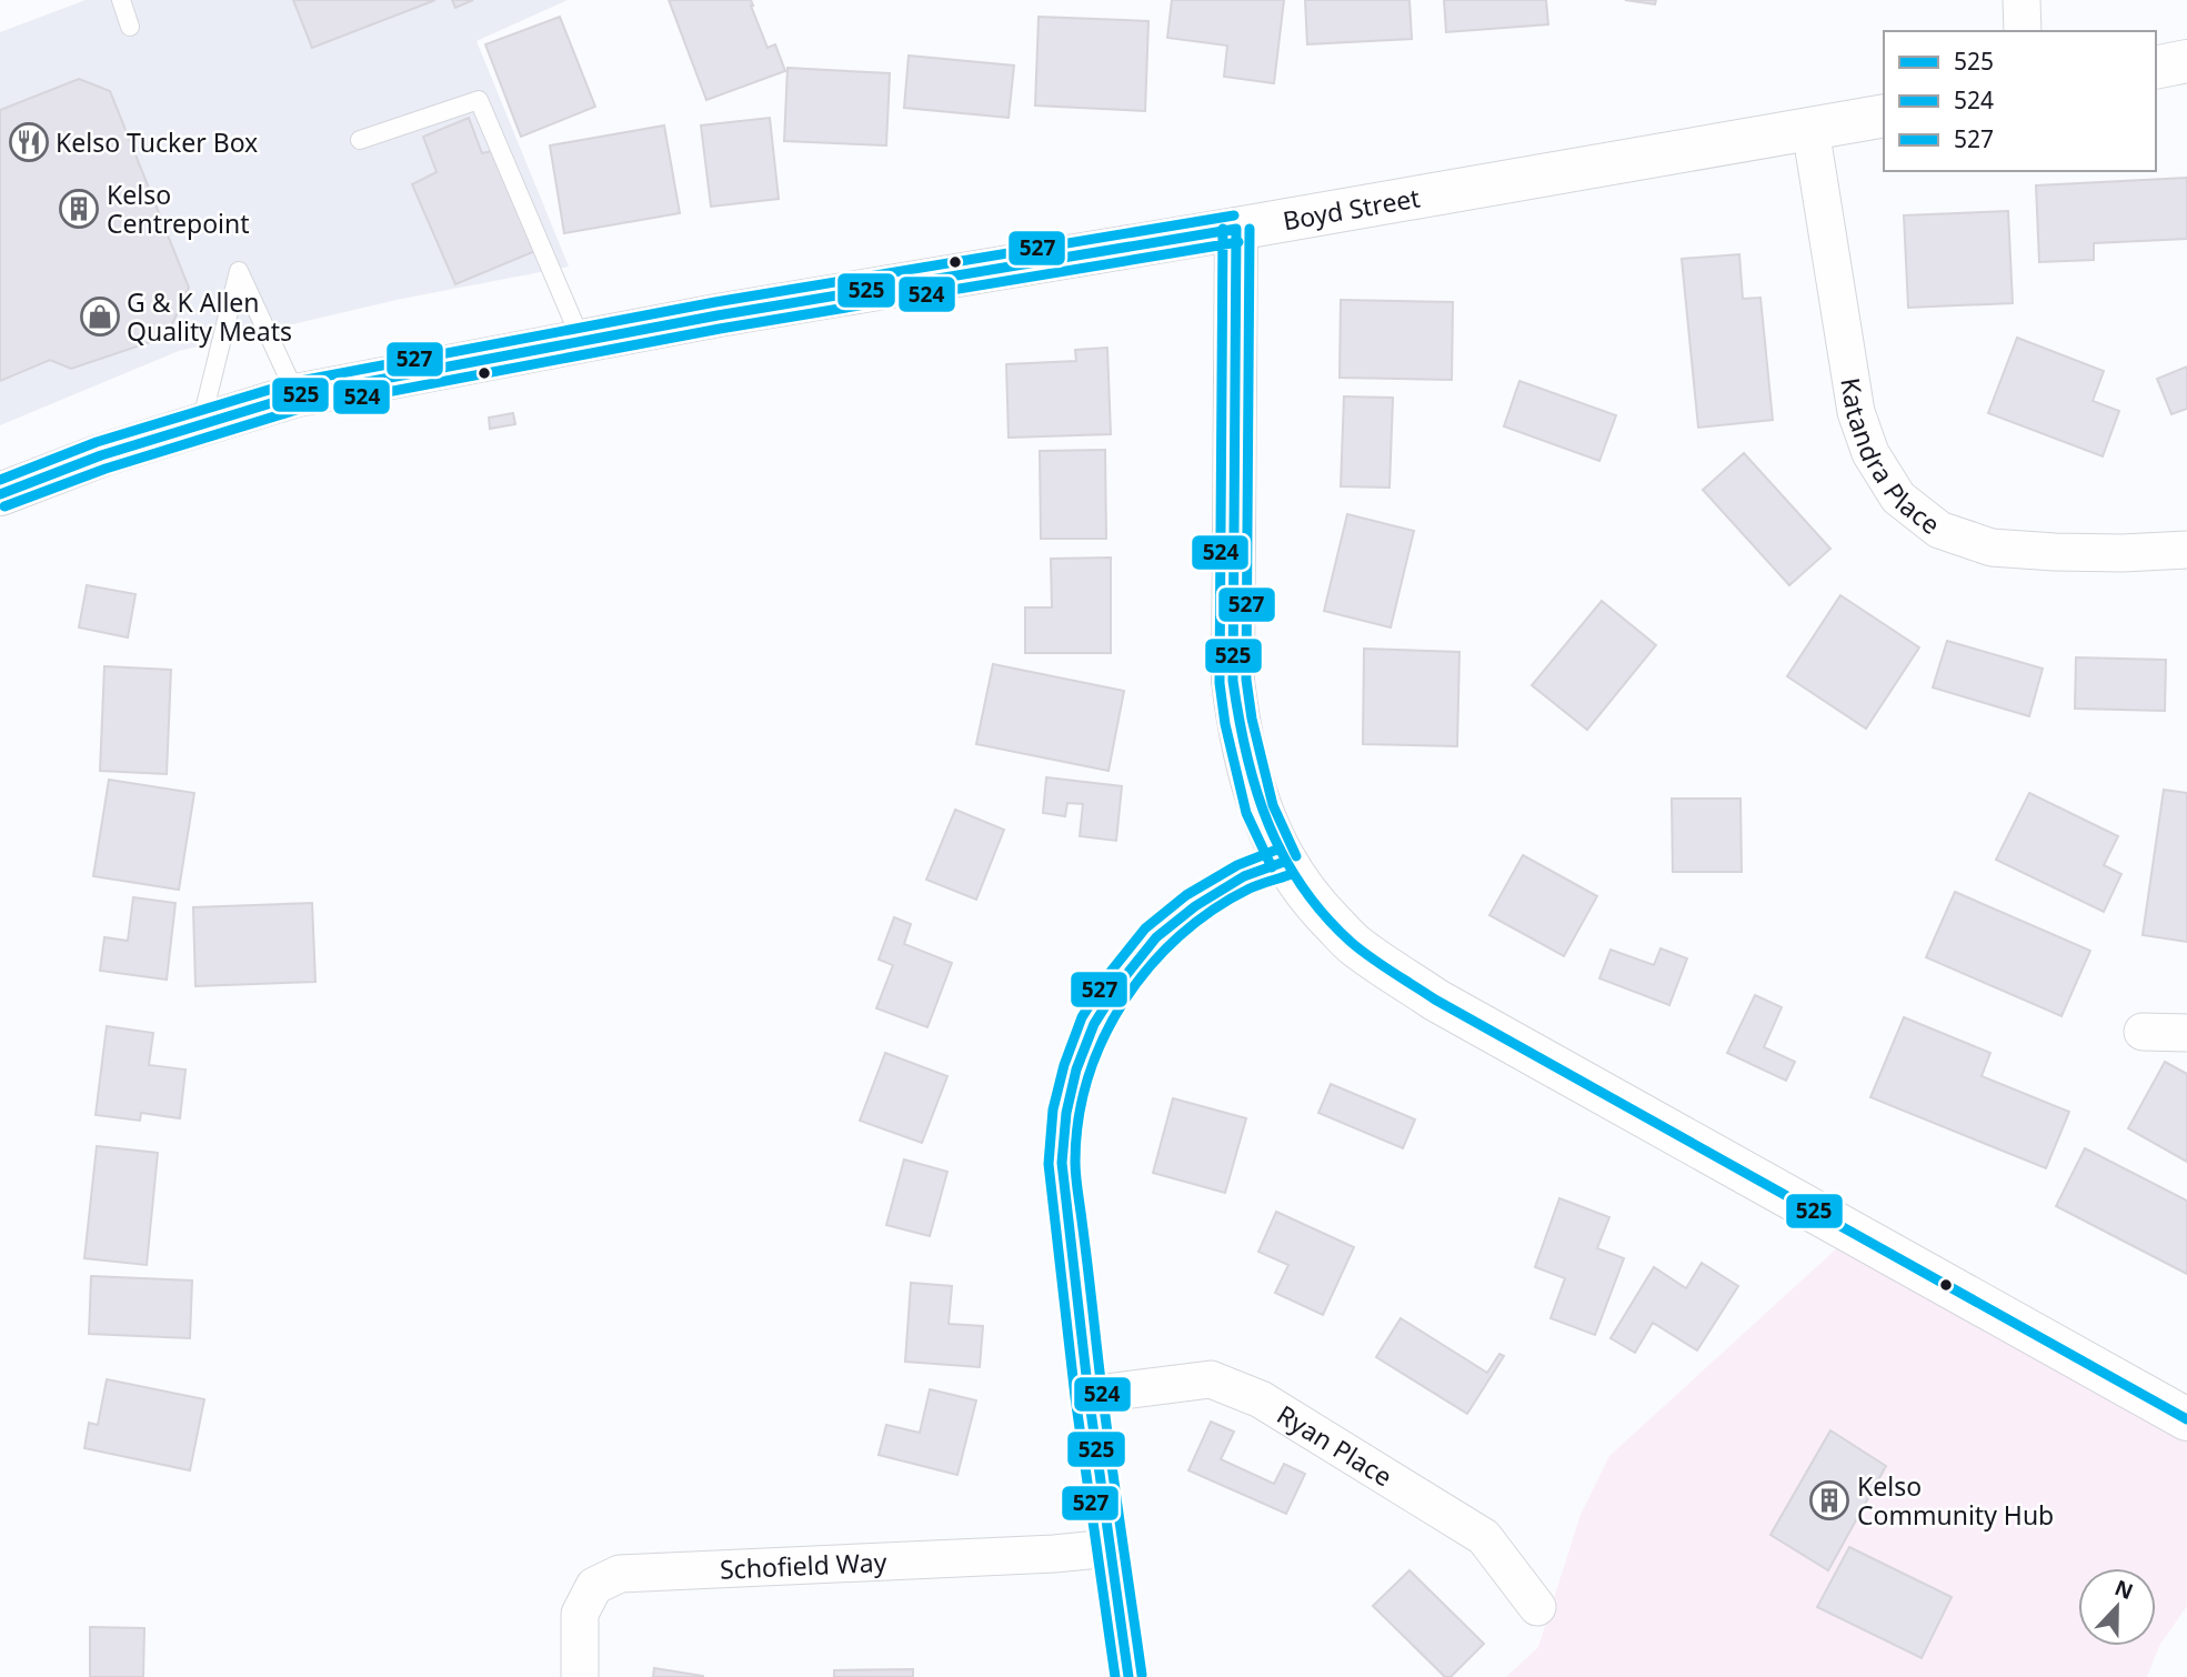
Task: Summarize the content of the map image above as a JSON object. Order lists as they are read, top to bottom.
{
  "streets": {
    "main road": ["Boyd Street"],
    "street": ["Katandra Place", "Ryan Place", "Schofield Way"]
  },
  "crossings": [
    ["Boyd Street", "Katandra Place"]
  ],
  "places": {
    "restaurant": ["Kelso Tucker Box"],
    "building": ["Kelso Centrepoint", "Kelso Community Hub"],
    "shop": ["G & K Allen Quality Meats"]
  },
  "lines": ["transit line 527", "transit line 525", "transit line 524"],
  "legend": ["525", "524", "527"],
  "north": "top"
}
